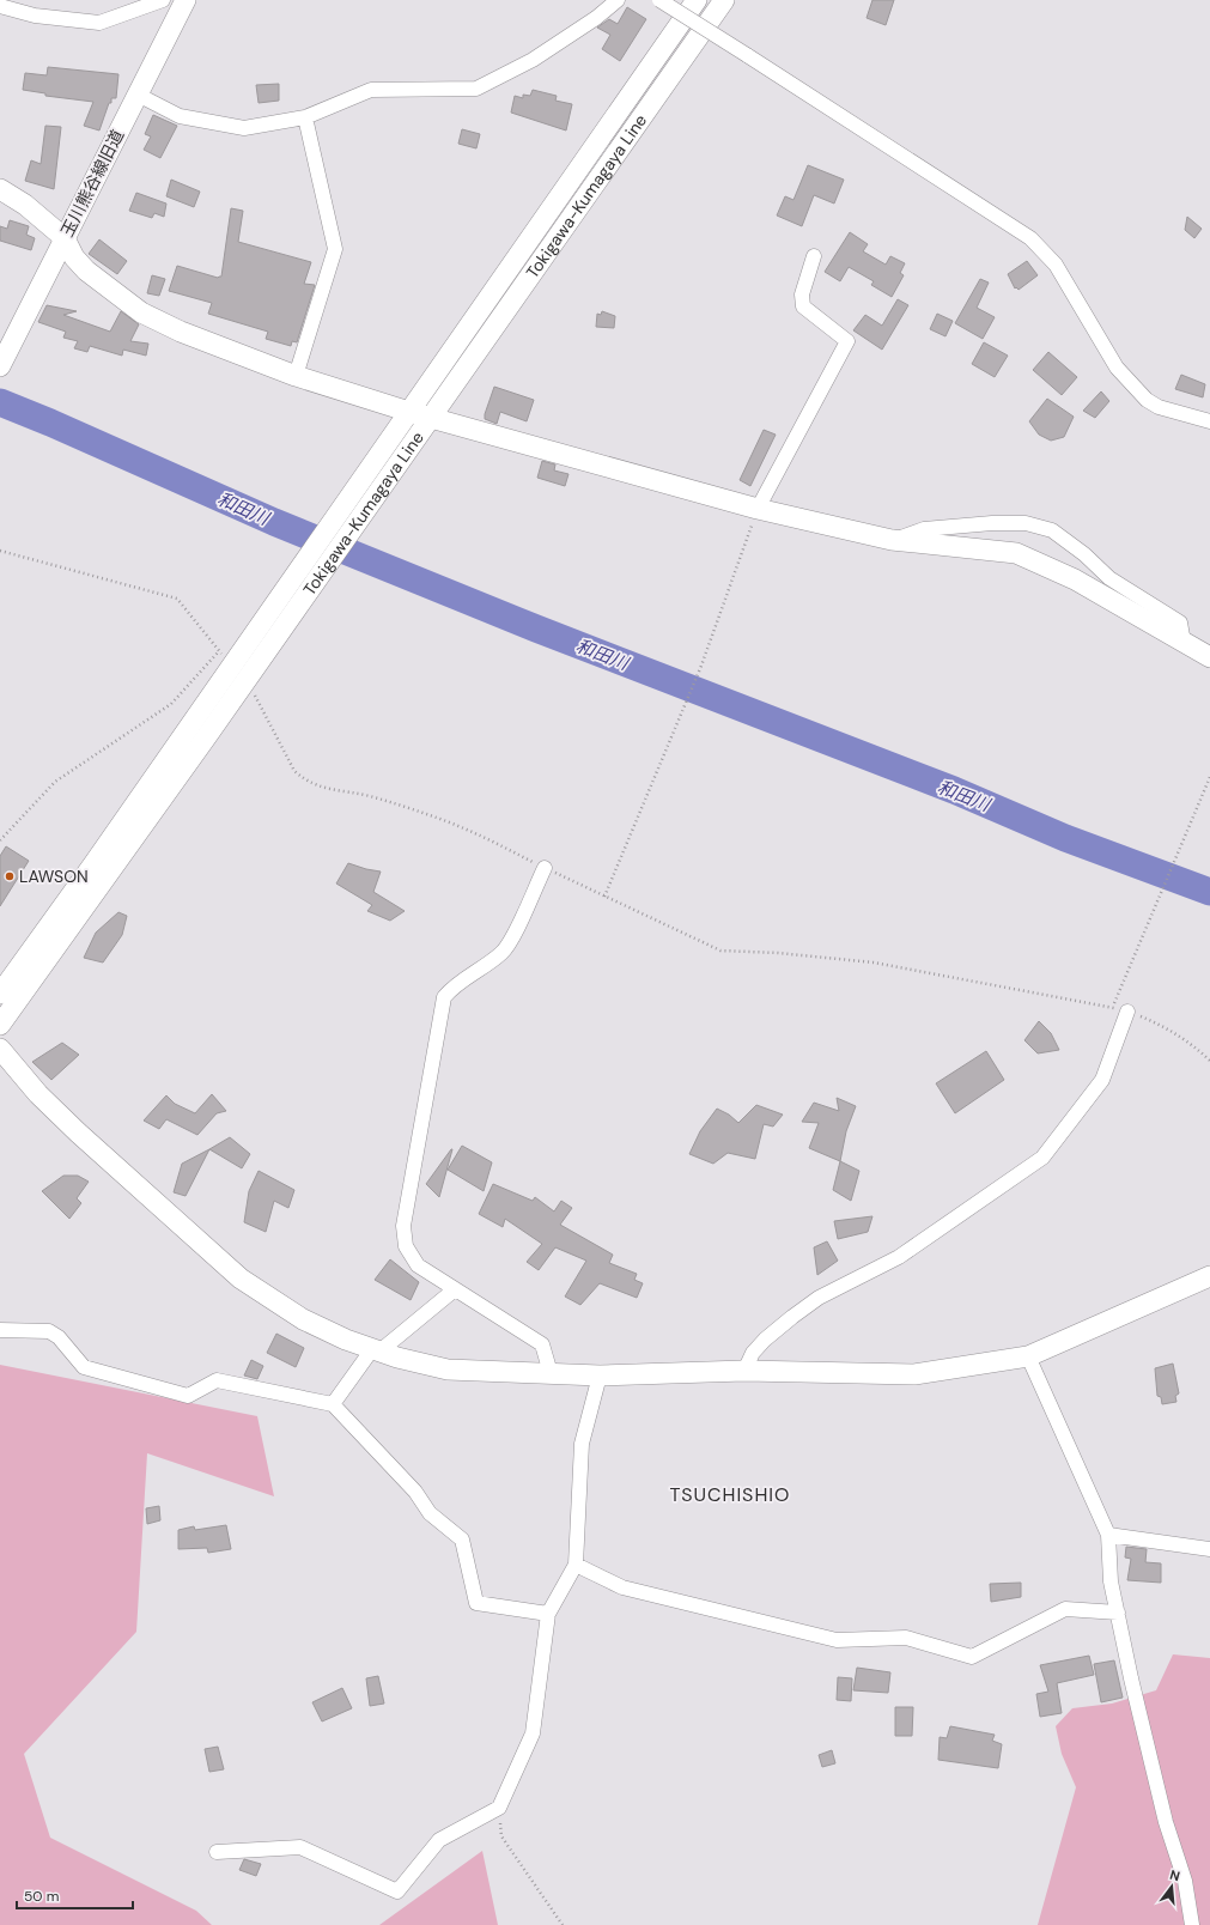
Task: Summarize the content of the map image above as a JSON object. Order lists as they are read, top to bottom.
{
  "streets": {
    "street": ["玉川熊谷線旧道", "Tokigawa-Kumagaya Line"]
  },
  "districts": ["TSUCHISHIO"],
  "water": ["和田川"],
  "places": ["LAWSON"],
  "scale_bar": "50 m",
  "north": "top"
}
